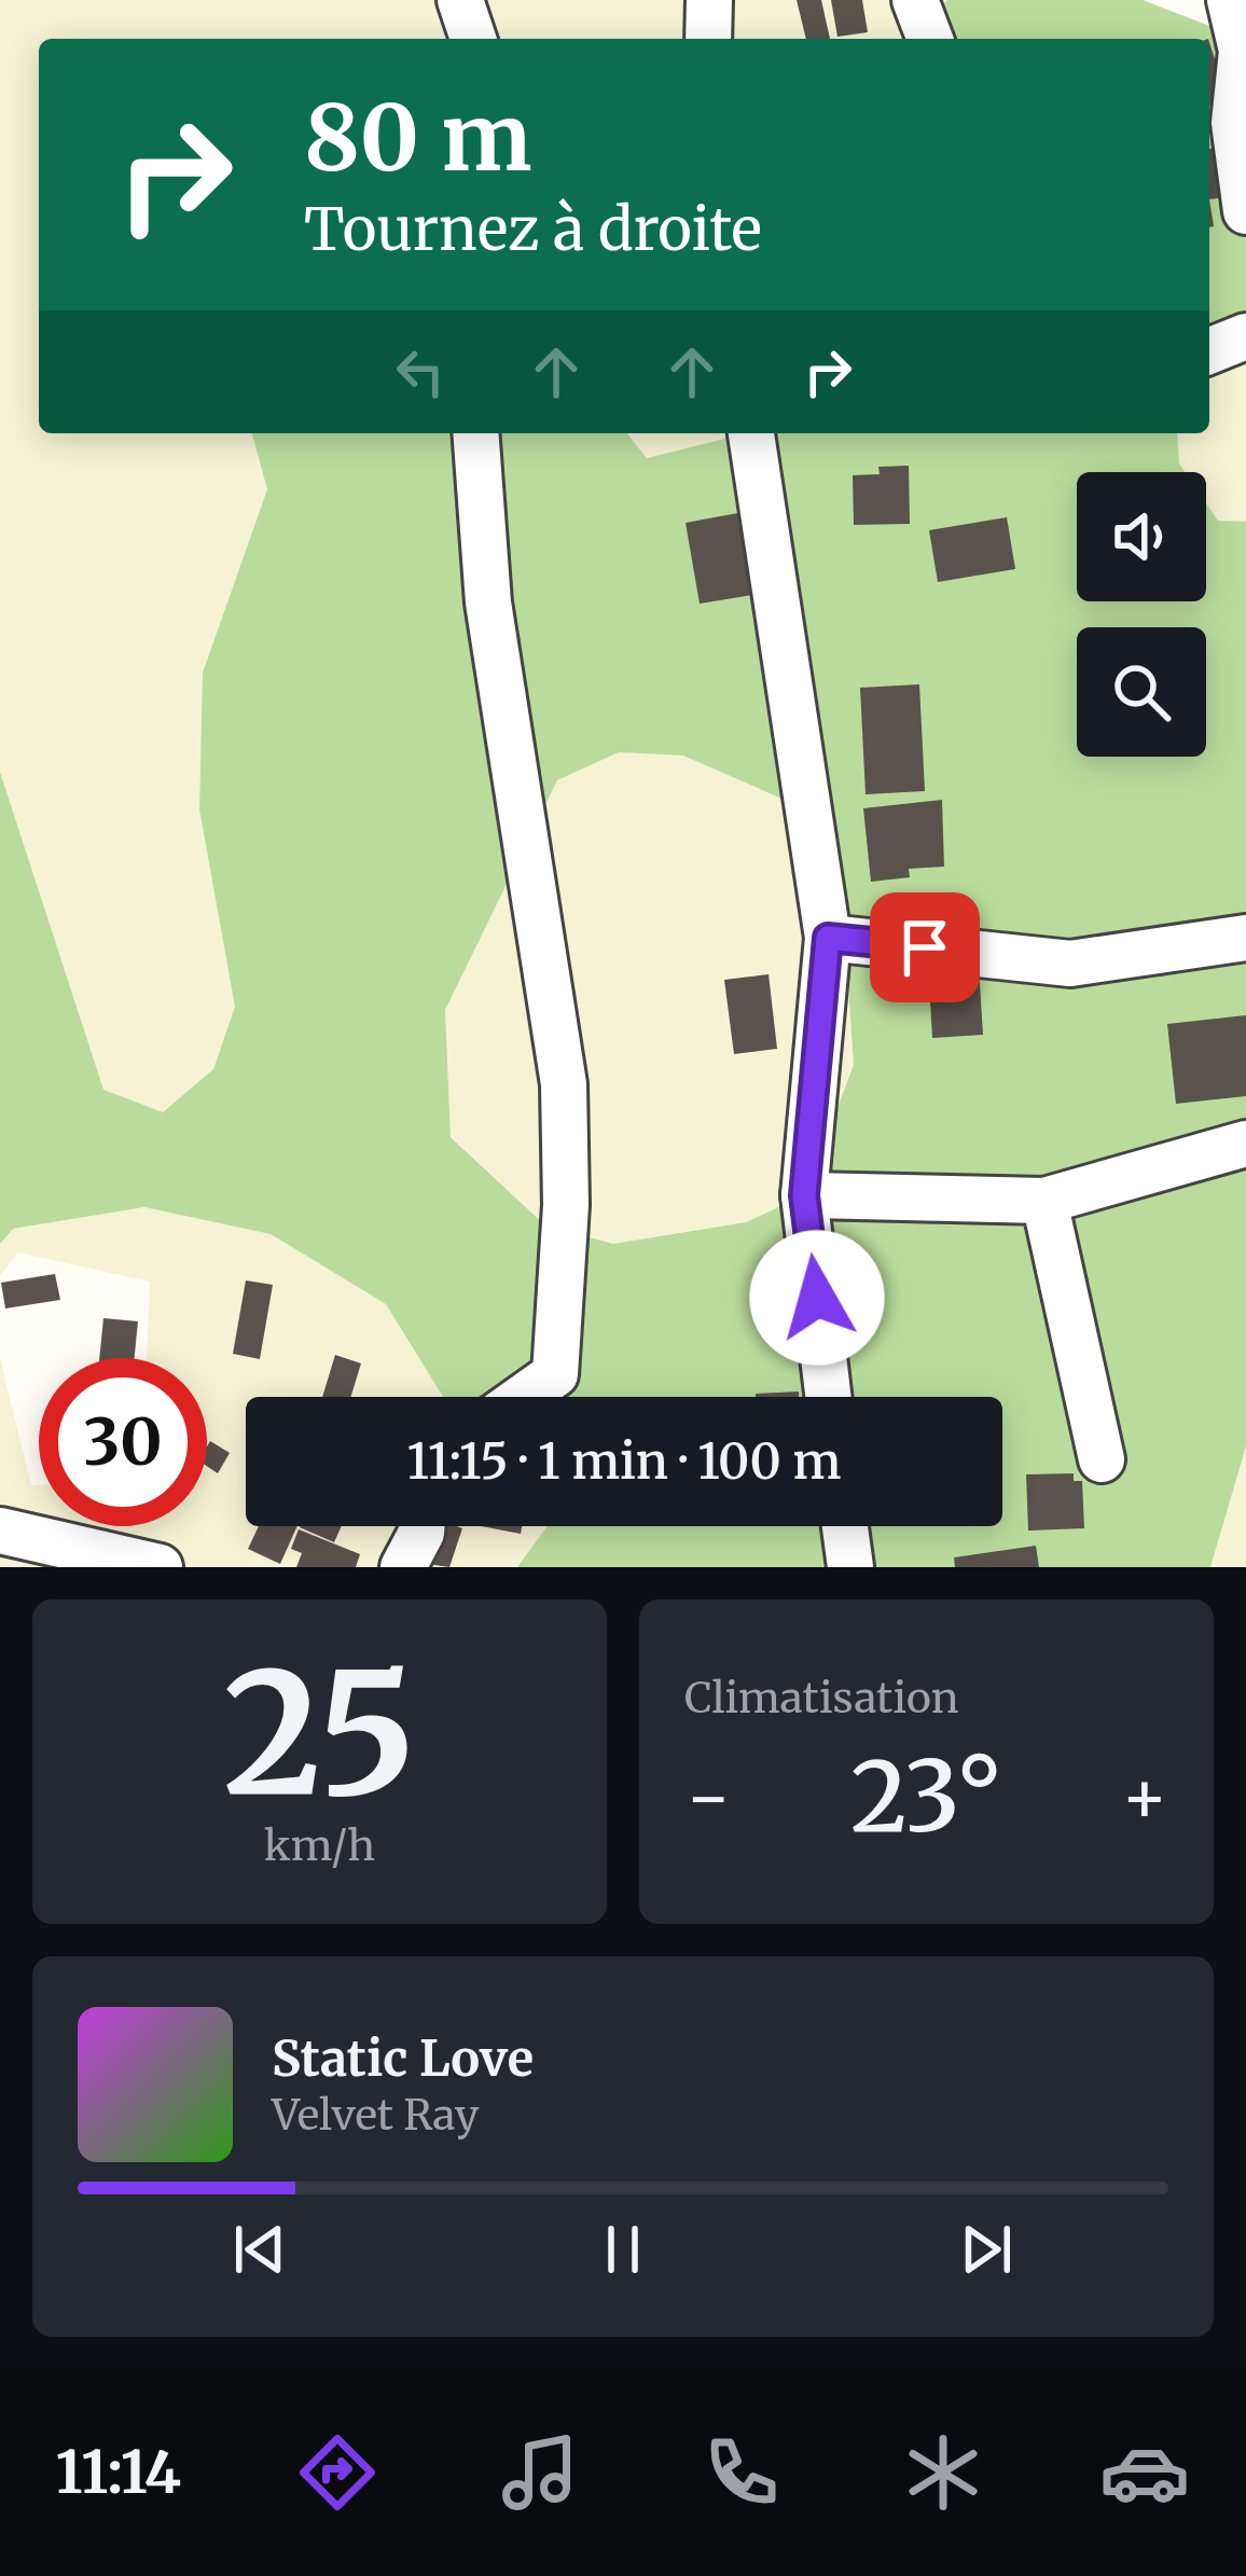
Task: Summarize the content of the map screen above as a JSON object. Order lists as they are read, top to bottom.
{
  "page": {
    "turn": ["80 m", "Tournez à droite"],
    "limit": "30",
    "trip": "11:15 · 1 min · 100 m",
    "tile": [
      ["25", "km/h"],
      "Climatisation"
    ],
    "heat": ["−", "23°", "+"],
    "song": ["Static Love", "Velvet Ray"],
    "tabs": "11:14"
  }
}
